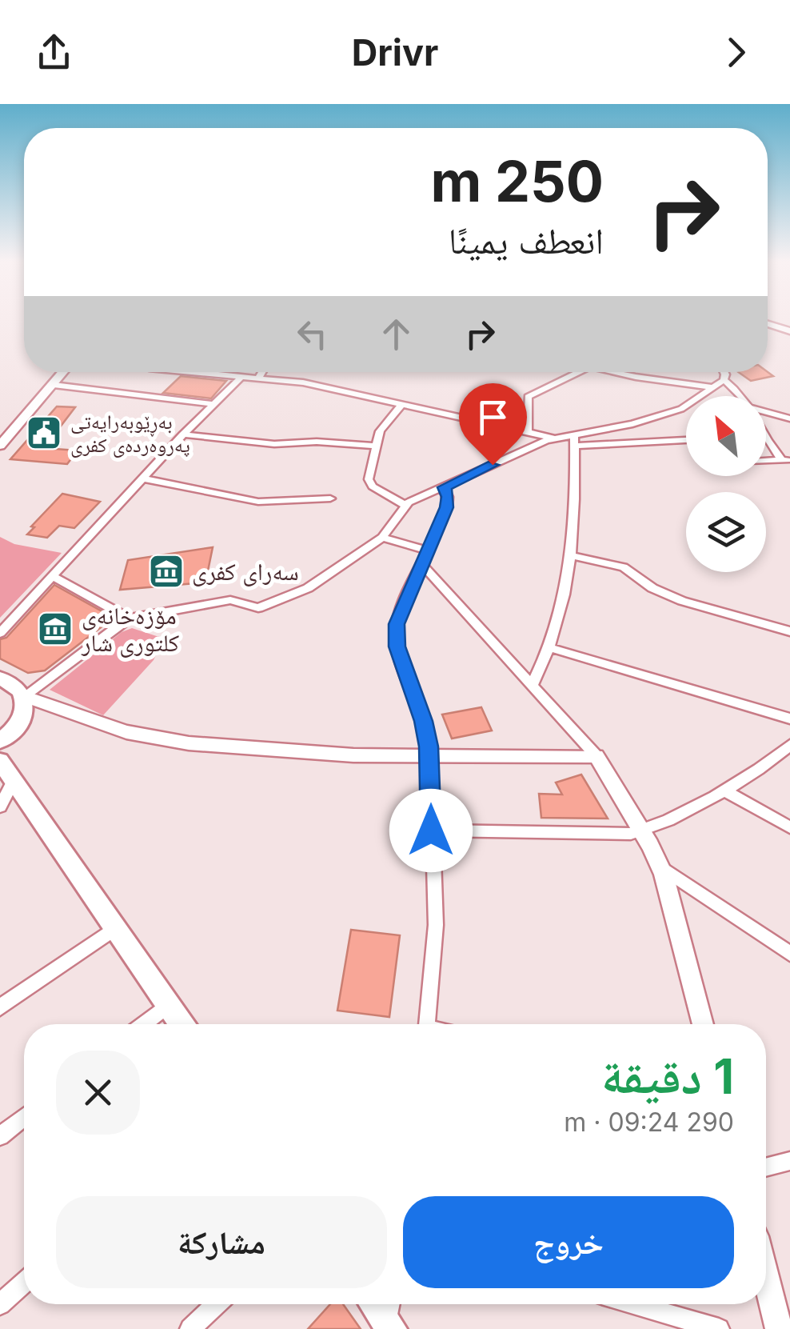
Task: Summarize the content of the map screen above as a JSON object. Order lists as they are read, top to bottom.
{
  "places": {
    "public building": ["بەڕێوبەرایەتی پەروەردەی کفری"],
    "museum": ["سەرای کفری", "مۆزەخانەی کلتوری شار"]
  },
  "north": "top left",
  "page": {
    "header": "Drivr",
    "turn": ["250 m", "انعطف يمينًا"],
    "heading": ["1 دقيقة", "290 m · 09:24"],
    "buttons": ["خروج", "مشاركة"]
  }
}
